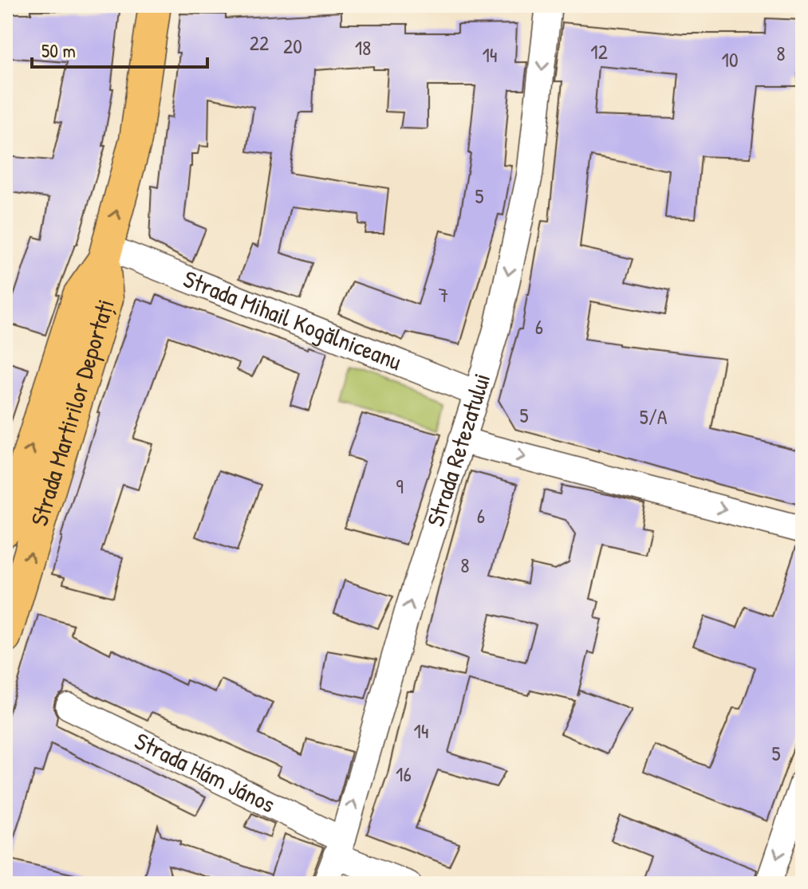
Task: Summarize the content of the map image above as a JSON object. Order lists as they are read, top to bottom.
{
  "streets": {
    "main road": ["Strada Martirilor Deportați"],
    "street": ["Strada Mihail Kogălniceanu", "Strada Retezatului", "Strada Hám János"]
  },
  "crossings": [
    ["Strada Mihail Kogălniceanu", "Strada Martirilor Deportați"],
    ["Strada Mihail Kogălniceanu", "Strada Retezatului"],
    ["Strada Retezatului", "Strada Hám János"]
  ],
  "one_way": ["Strada Martirilor Deportați"],
  "house_numbers": [
    "22",
    "20",
    "18",
    "12",
    "8",
    "14",
    "10",
    "5",
    "7",
    "6",
    "5",
    "5/A",
    "9",
    "6",
    "8",
    "14",
    "5",
    "16"
  ],
  "scale_bar": "50 m"
}
